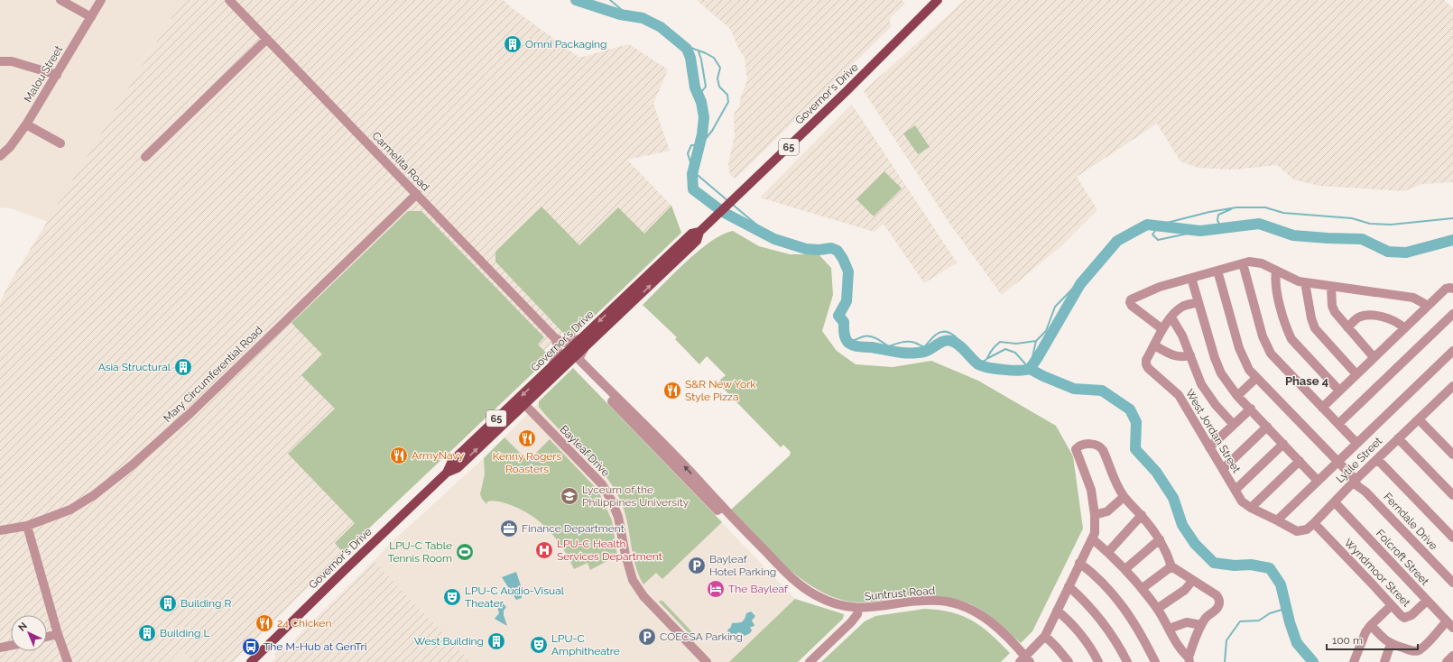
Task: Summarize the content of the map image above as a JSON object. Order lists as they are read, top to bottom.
{
  "streets": {
    "main road": ["Governor's Drive", "65"],
    "street": [
      "Malou Street",
      "Carmelita Road",
      "Mary Circumferential Road",
      "West Jordan Street",
      "Bayleaf Drive",
      "Lytile Street",
      "Ferndale Drive",
      "Folcroft Street",
      "Wyndmoor Street",
      "Suntrust Road"
    ]
  },
  "crossings": [
    ["Governor's Drive", "Bayleaf Drive"],
    ["Carmelita Road", "Mary Circumferential Road"],
    ["West Jordan Street", "Lytile Street"],
    ["Lytile Street", "Ferndale Drive"],
    ["Lytile Street", "Folcroft Street"],
    ["Lytile Street", "Wyndmoor Street"],
    ["Folcroft Street", "Wyndmoor Street"]
  ],
  "districts": ["Phase 4"],
  "places": {
    "building": [
      "Omni Packaging",
      "Asia Structural",
      "Building R",
      "Building L",
      "West Building"
    ],
    "restaurant": [
      "S&R New York Style Pizza",
      "Kenny Rogers Roasters",
      "ArmyNavy",
      "24 Chicken"
    ],
    "school or university": ["Lyceum of the Philippines University"],
    "office": ["Finance Department"],
    "hospital": ["LPU-C Health Services Department"],
    "sports": ["LPU-C Table Tennis Room"],
    "parking": ["Bayleaf Hotel Parking", "COECSA Parking"],
    "hotel": ["The Bayleaf"],
    "theatre": ["LPU-C Audio-Visual Theater", "LPU-C Amphitheatre"],
    "bus stop": ["The M-Hub at GenTri"]
  },
  "scale_bar": "100 m",
  "north": "top left"
}
